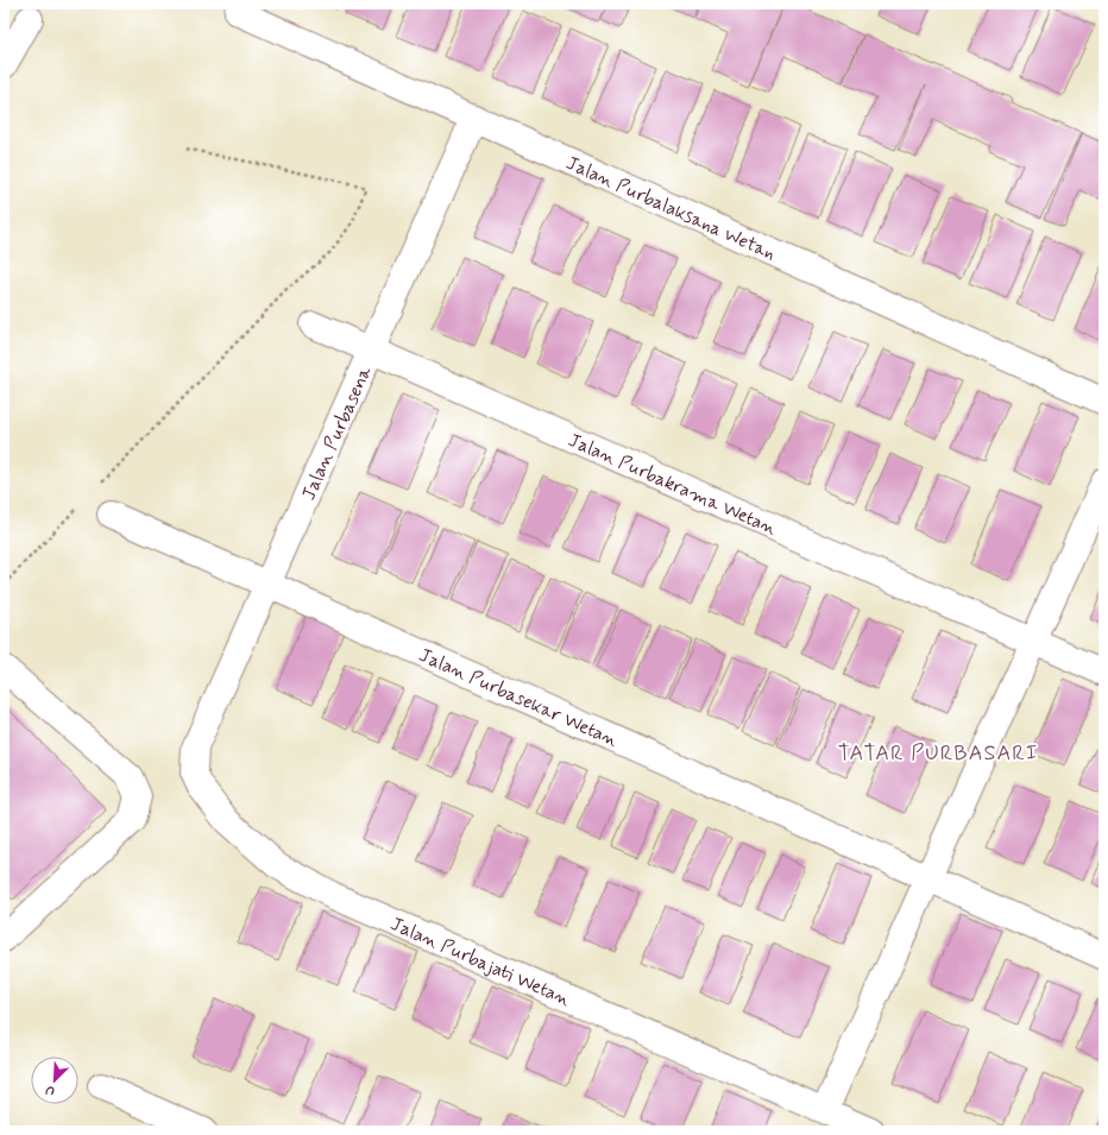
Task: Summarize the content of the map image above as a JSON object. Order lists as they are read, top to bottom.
{
  "streets": {
    "street": [
      "Jalan Purbalaksana Wetan",
      "Jalan Purbasena",
      "Jalan Purbakrama Wetan",
      "Jalan Purbasekar Wetan",
      "Jalan Purbajati Wetan"
    ]
  },
  "crossings": [
    ["Jalan Purbalaksana Wetan", "Jalan Purbasena"],
    ["Jalan Purbasena", "Jalan Purbakrama Wetan"],
    ["Jalan Purbasena", "Jalan Purbasekar Wetan"],
    ["Jalan Purbasena", "Jalan Purbajati Wetan"]
  ],
  "districts": ["TATAR PURBASARI"],
  "north": "bottom left"
}
